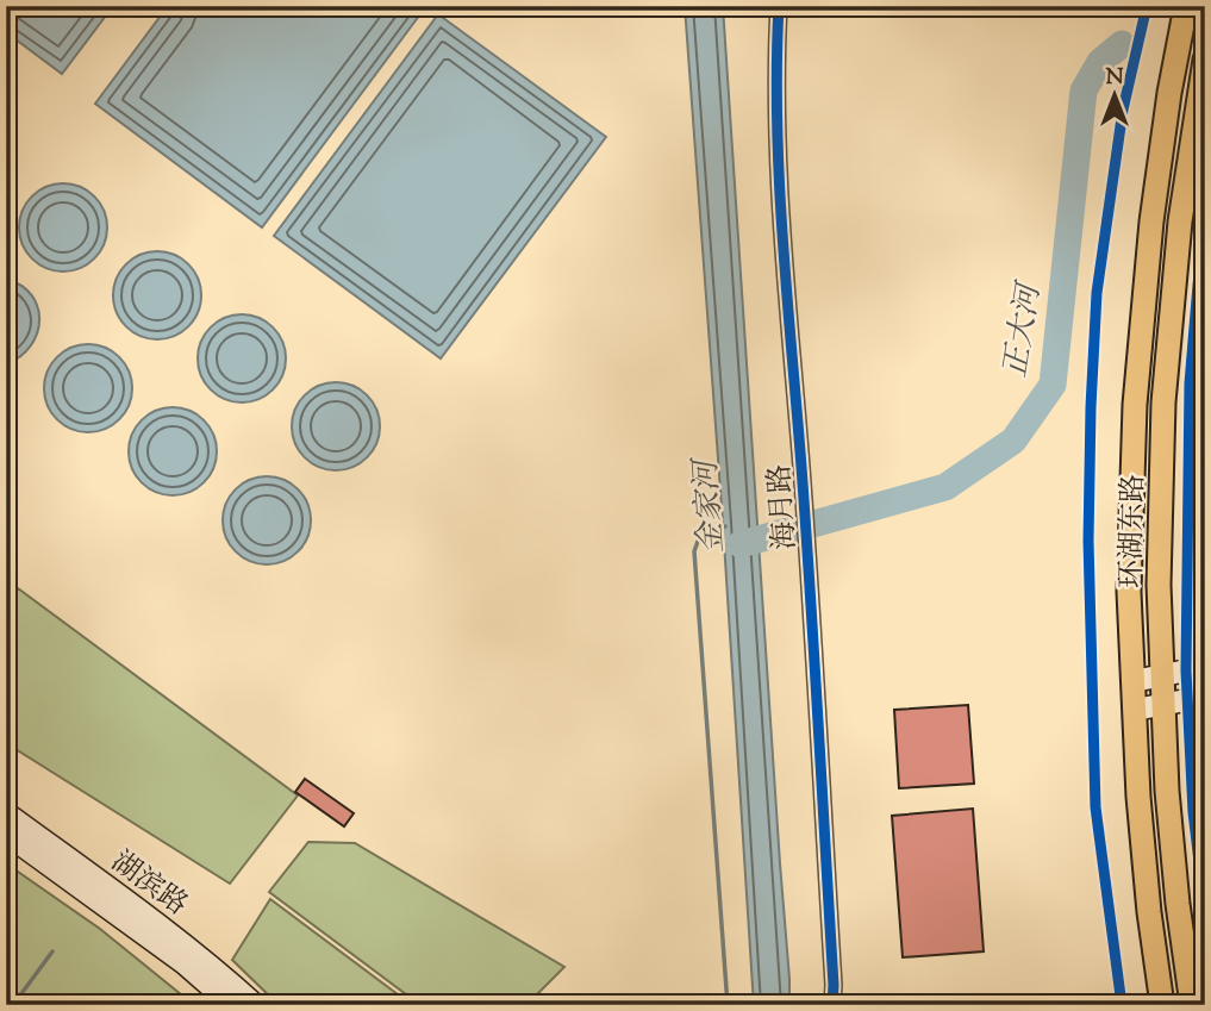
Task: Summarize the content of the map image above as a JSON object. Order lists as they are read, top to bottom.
{
  "streets": {
    "main road": ["环湖东路", "湖滨路"],
    "street": ["海月路"]
  },
  "water": ["正大河", "金家河"],
  "north": "top"
}
